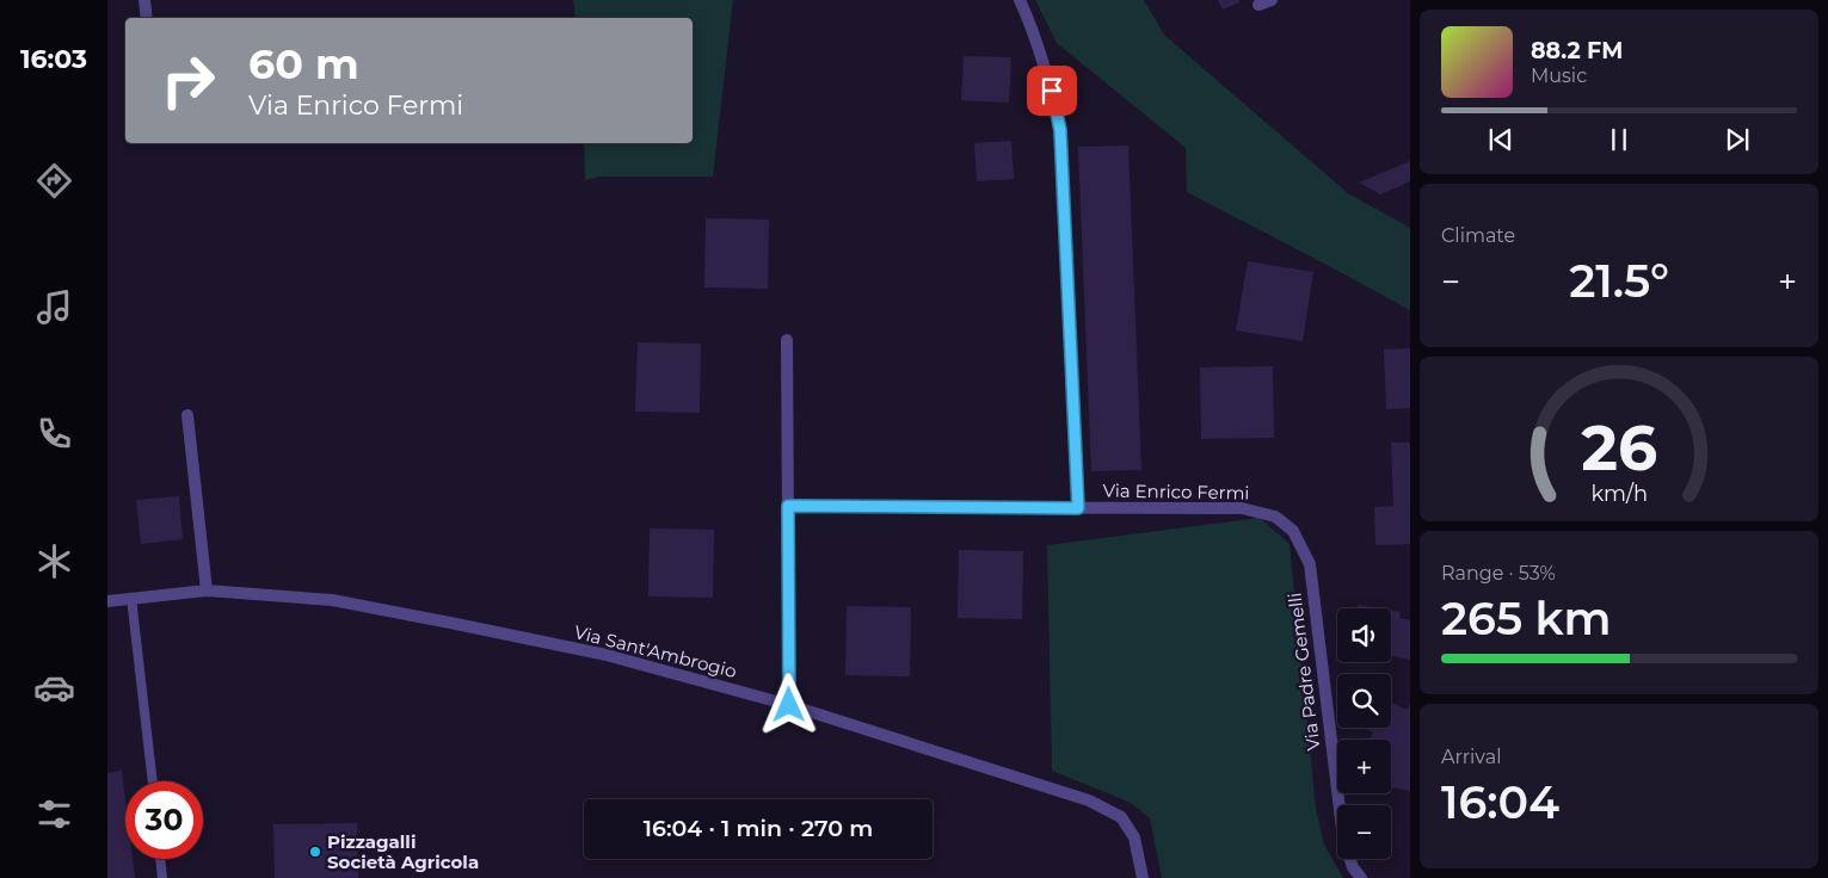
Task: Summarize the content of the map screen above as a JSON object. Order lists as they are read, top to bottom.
{
  "streets": {
    "street": ["Via Enrico Fermi", "Via Sant'Ambrogio", "Via Padre Gemelli"]
  },
  "crossings": [
    ["Via Enrico Fermi", "Via Padre Gemelli"]
  ],
  "places": ["Pizzagalli Società Agricola"],
  "page": {
    "tabs": "16:03",
    "turn": ["60 m", "Via Enrico Fermi"],
    "song": ["88.2 FM", "Music"],
    "tile": [
      "Climate",
      ["Range · 53%", "265 km"],
      ["Arrival", "16:04"]
    ],
    "heat": ["−", "21.5°", "+"],
    "map_buttons": ["+", "−"],
    "limit": "30",
    "trip": "16:04 · 1 min · 270 m",
    "gauge": ["26", "km/h"]
  }
}
